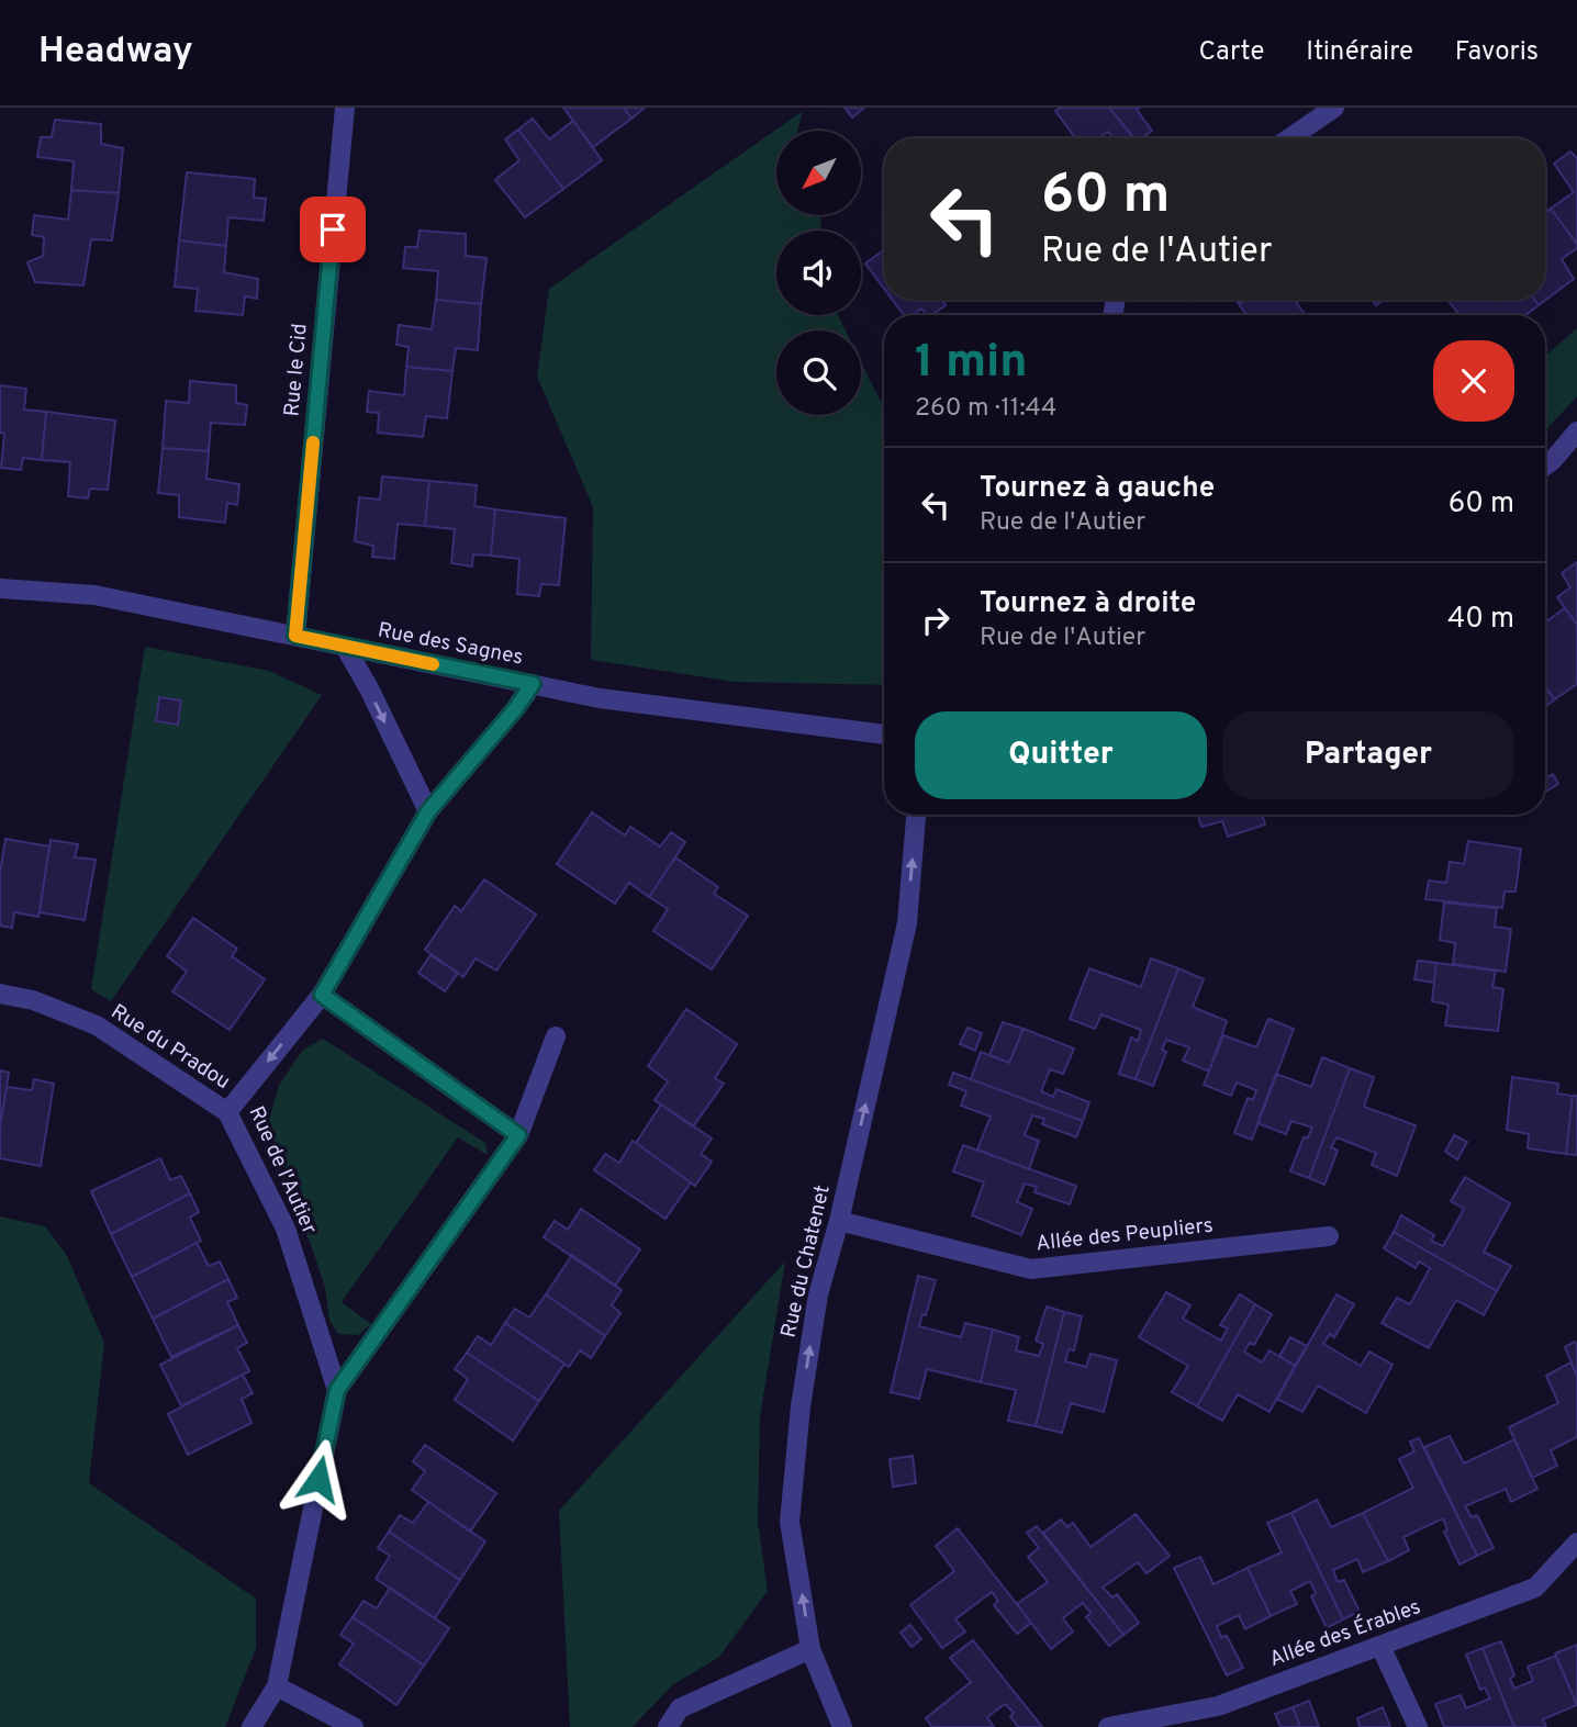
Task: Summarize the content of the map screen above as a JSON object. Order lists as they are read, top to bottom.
{
  "streets": {
    "street": [
      "Rue le Cid",
      "Rue des Sagnes",
      "Rue du Pradou",
      "Rue de l'Autier",
      "Allée des Peupliers",
      "Rue du Chatenet",
      "Allée des Érables"
    ]
  },
  "crossings": [
    ["Rue le Cid", "Rue des Sagnes"],
    ["Rue des Sagnes", "Rue de l'Autier"],
    ["Rue du Pradou", "Rue de l'Autier"],
    ["Allée des Peupliers", "Rue du Chatenet"]
  ],
  "one_way": ["Rue du Chatenet"],
  "north": "bottom left",
  "page": {
    "header": "Headway",
    "nav": ["Carte", "Itinéraire", "Favoris"],
    "turn": ["60 m", "Rue de l'Autier"],
    "heading": ["1 min", "260 m · 11:44"],
    "list": [
      {
        "name": "Tournez à gauche",
        "note": "Rue de l'Autier",
        "value": "60 m"
      },
      {
        "name": "Tournez à droite",
        "note": "Rue de l'Autier",
        "value": "40 m"
      }
    ],
    "buttons": ["Quitter", "Partager"]
  }
}
